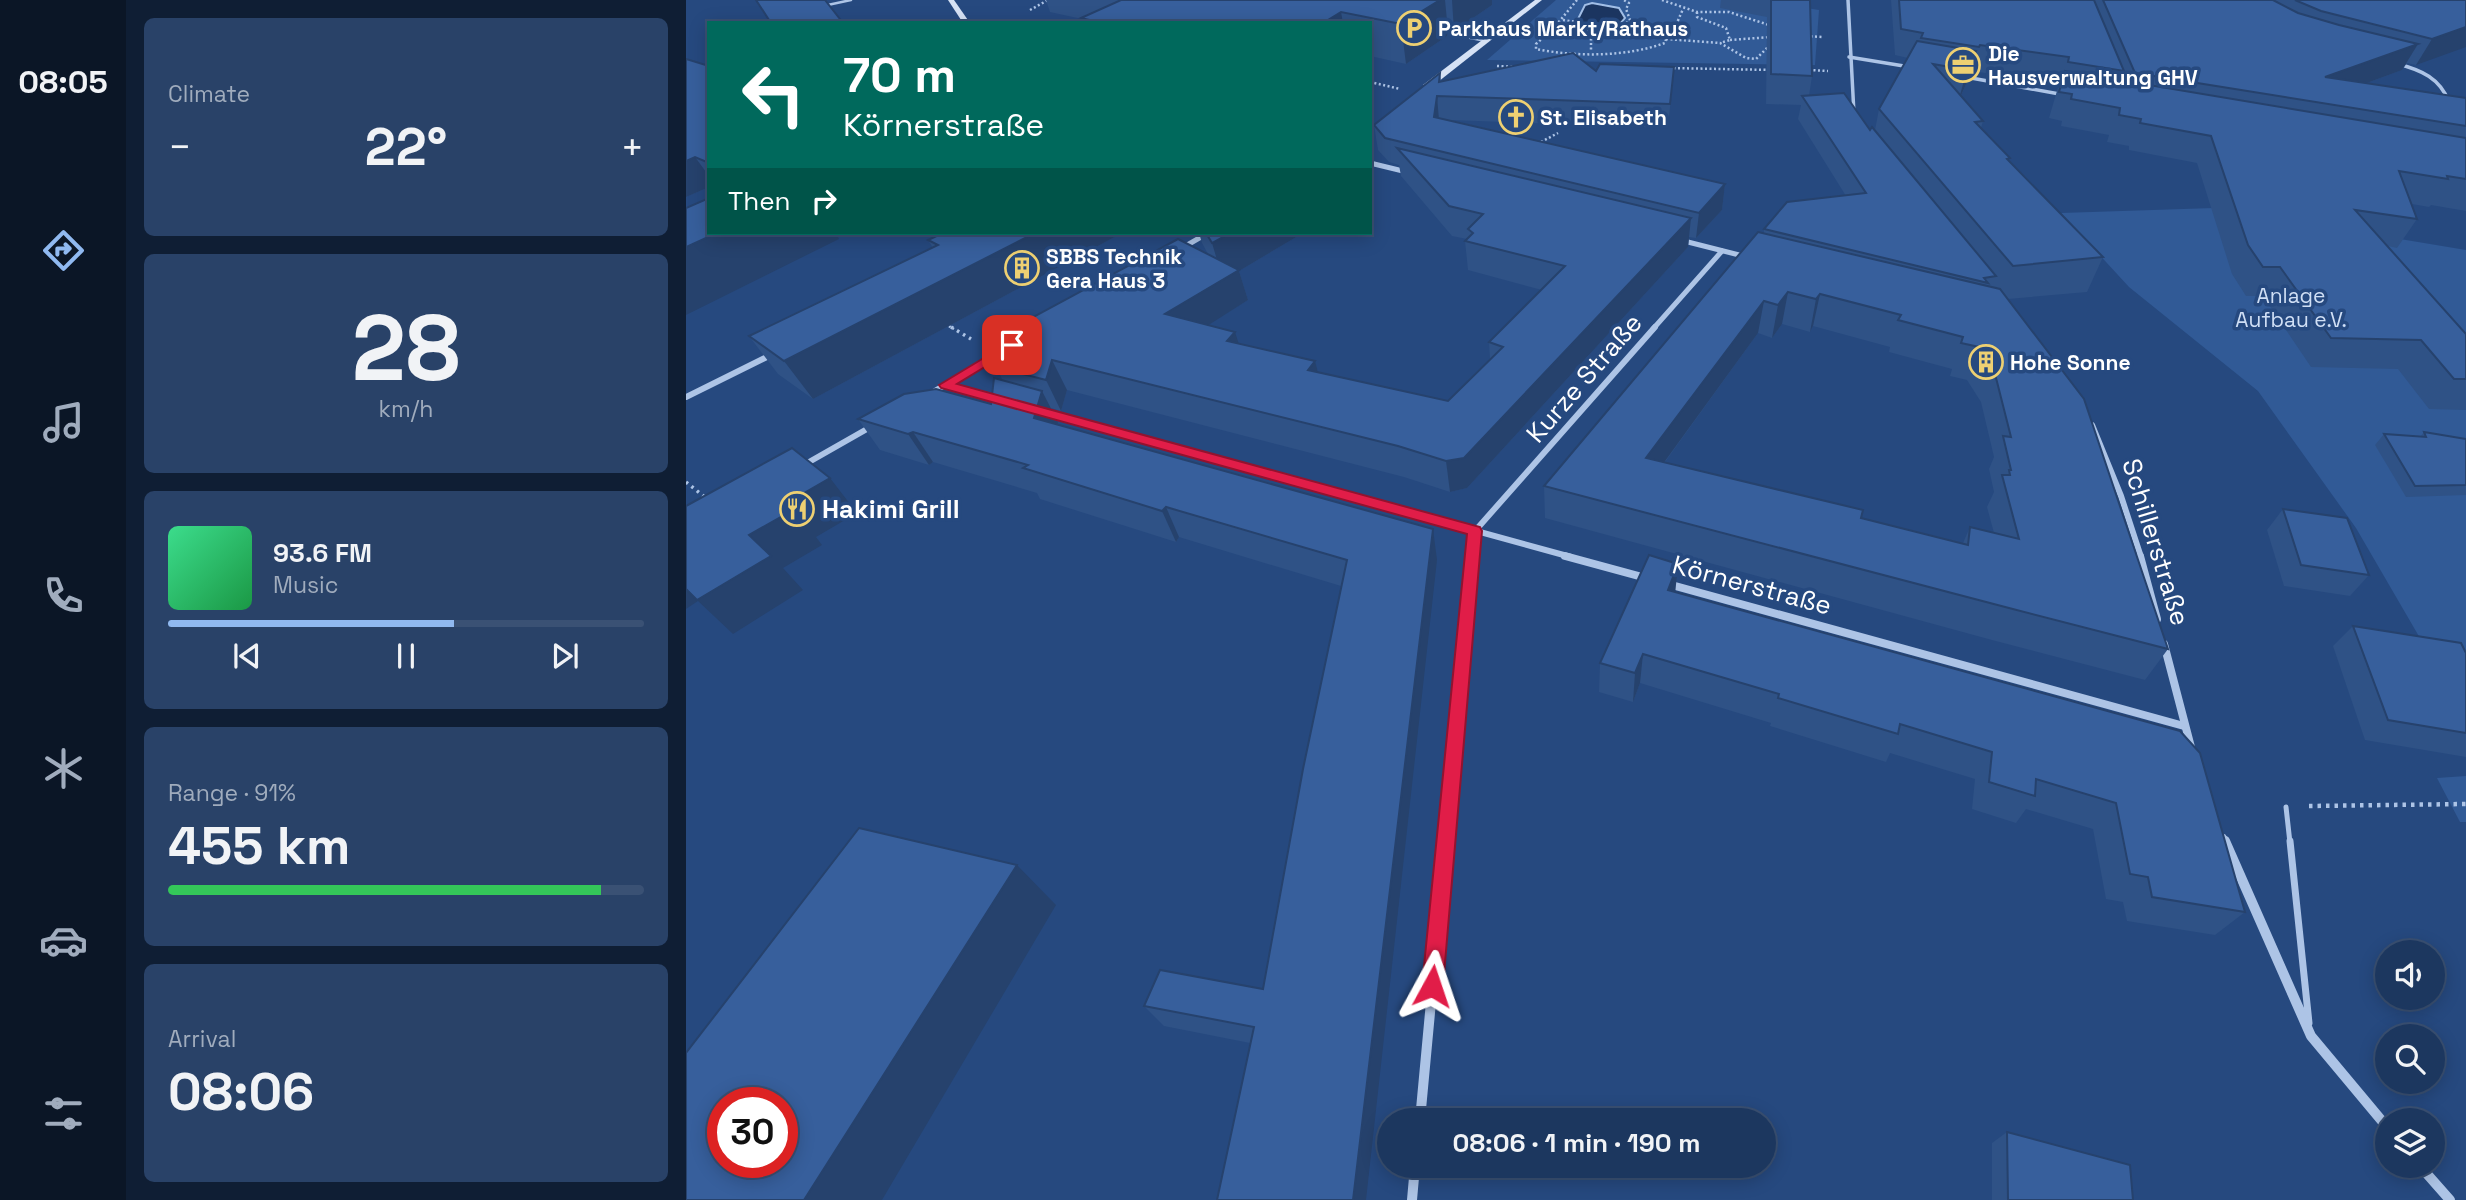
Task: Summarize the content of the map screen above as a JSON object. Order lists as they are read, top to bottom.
{
  "streets": {
    "street": ["Kurze Straße", "Schillerstraße", "Körnerstraße"]
  },
  "crossings": [
    ["Kurze Straße", "Körnerstraße"],
    ["Schillerstraße", "Körnerstraße"]
  ],
  "parks": ["Anlage Aufbau e.V."],
  "places": {
    "parking": ["Parkhaus Markt/Rathaus"],
    "office": ["Die Hausverwaltung GHV"],
    "church": ["St. Elisabeth"],
    "building": ["SBBS Technik Gera Haus 3", "Hohe Sonne"],
    "restaurant": ["Hakimi Grill"]
  },
  "page": {
    "tabs": "08:05",
    "tile": [
      "Climate",
      ["28", "km/h"],
      ["Range · 91%", "455 km"],
      ["Arrival", "08:06"]
    ],
    "turn": ["70 m", "Körnerstraße"],
    "heat": ["−", "22°", "+"],
    "then": "Then",
    "song": ["93.6 FM", "Music"],
    "limit": "30",
    "trip": "08:06 · 1 min · 190 m"
  }
}
